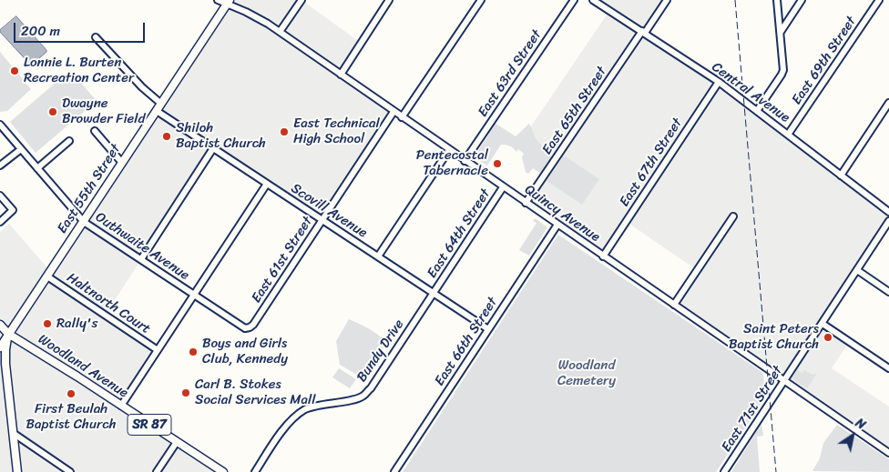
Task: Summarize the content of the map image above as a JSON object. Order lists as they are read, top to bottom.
{
  "streets": {
    "main road": ["East 55th Street", "Woodland Avenue", "SR 87"],
    "street": [
      "East 69th Street",
      "East 63rd Street",
      "Central Avenue",
      "East 65th Street",
      "East 67th Street",
      "Scovill Avenue",
      "Quincy Avenue",
      "East 64th Street",
      "Outhwaite Avenue",
      "East 61st Street",
      "Haltnorth Court",
      "East 66th Street",
      "Bundy Drive",
      "East 71st Street"
    ]
  },
  "crossings": [
    ["East 69th Street", "Central Avenue"],
    ["East 63rd Street", "Quincy Avenue"],
    ["Central Avenue", "East 65th Street"],
    ["Central Avenue", "East 67th Street"],
    ["East 65th Street", "Quincy Avenue"],
    ["East 67th Street", "Quincy Avenue"],
    ["East 55th Street", "Scovill Avenue"],
    ["East 55th Street", "Quincy Avenue"],
    ["East 55th Street", "Outhwaite Avenue"],
    ["East 55th Street", "Haltnorth Court"],
    ["East 55th Street", "Woodland Avenue"],
    ["Scovill Avenue", "East 64th Street"],
    ["Scovill Avenue", "East 61st Street"],
    ["Scovill Avenue", "East 66th Street"],
    ["Scovill Avenue", "Bundy Drive"],
    ["Quincy Avenue", "East 64th Street"],
    ["Quincy Avenue", "East 61st Street"],
    ["Quincy Avenue", "East 66th Street"],
    ["Quincy Avenue", "East 71st Street"],
    ["East 64th Street", "Bundy Drive"],
    ["Outhwaite Avenue", "East 61st Street"]
  ],
  "parks": ["Woodland Cemetery"],
  "places": [
    "Lonnie L. Burten Recreation Center",
    "Dwayne Browder Field",
    "East Technical High School",
    "Shiloh Baptist Church",
    "Pentecostal Tabernacle",
    "Rally's",
    "Saint Peters Baptist Church",
    "Boys and Girls Club, Kennedy",
    "Carl B. Stokes Social Services Mall",
    "First Beulah Baptist Church"
  ],
  "scale_bar": "200 m",
  "north": "top right"
}
